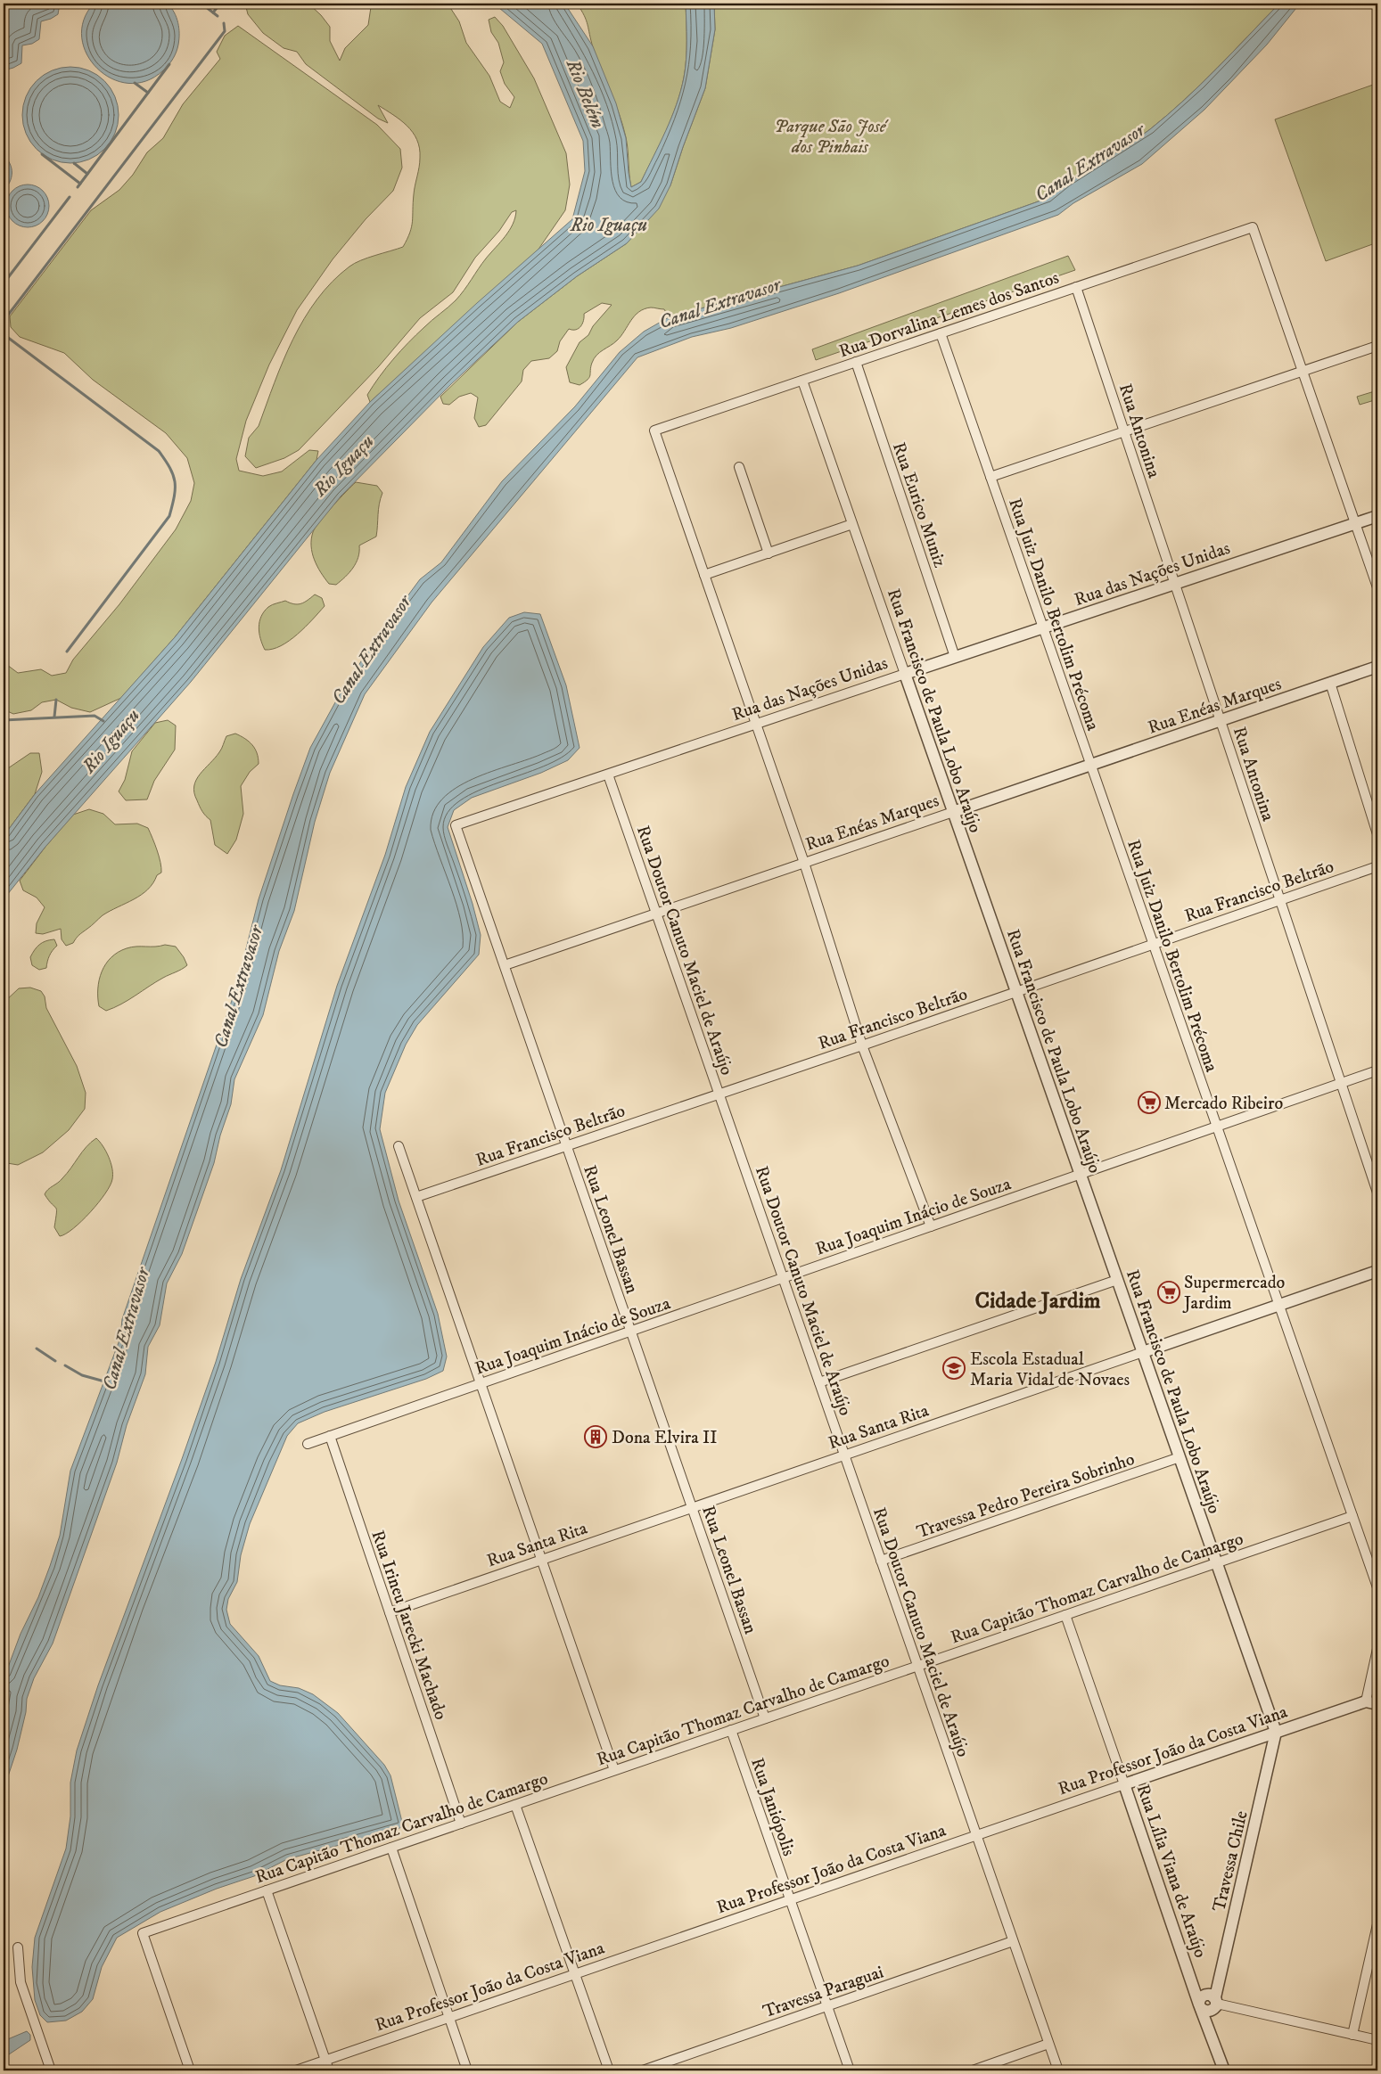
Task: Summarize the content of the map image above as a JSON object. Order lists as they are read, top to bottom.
{
  "streets": {
    "street": [
      "Rua Dorvalina Lemes dos Santos",
      "Rua Antonina",
      "Rua Eurico Muniz",
      "Rua das Nações Unidas",
      "Rua Juiz Danilo Bertolim Précoma",
      "Rua Enéas Marques",
      "Rua Francisco de Paula Lobo Araújo",
      "Rua Francisco Beltrão",
      "Rua Doutor Canuto Maciel de Araújo",
      "Rua Joaquim Inácio de Souza",
      "Rua Leonel Bassan",
      "Rua Santa Rita",
      "Travessa Pedro Pereira Sobrinho",
      "Rua Capitão Thomaz Carvalho de Camargo",
      "Rua Irineu Jarecki Machado",
      "Rua Professor João da Costa Viana",
      "Rua Janiópolis",
      "Travessa Chile",
      "Rua Lília Viana de Araújo",
      "Travessa Paraguai"
    ]
  },
  "crossings": [
    ["Rua Dorvalina Lemes dos Santos", "Rua Antonina"],
    ["Rua Dorvalina Lemes dos Santos", "Rua Eurico Muniz"],
    ["Rua Dorvalina Lemes dos Santos", "Rua Juiz Danilo Bertolim Précoma"],
    ["Rua Dorvalina Lemes dos Santos", "Rua Francisco de Paula Lobo Araújo"],
    ["Rua Antonina", "Rua das Nações Unidas"],
    ["Rua Antonina", "Rua Enéas Marques"],
    ["Rua Antonina", "Rua Francisco Beltrão"],
    ["Rua Antonina", "Rua Joaquim Inácio de Souza"],
    ["Rua Eurico Muniz", "Rua das Nações Unidas"],
    ["Rua das Nações Unidas", "Rua Juiz Danilo Bertolim Précoma"],
    ["Rua das Nações Unidas", "Rua Francisco de Paula Lobo Araújo"],
    ["Rua das Nações Unidas", "Rua Doutor Canuto Maciel de Araújo"],
    ["Rua das Nações Unidas", "Rua Leonel Bassan"],
    ["Rua Juiz Danilo Bertolim Précoma", "Rua Enéas Marques"],
    ["Rua Juiz Danilo Bertolim Précoma", "Rua Francisco Beltrão"],
    ["Rua Juiz Danilo Bertolim Précoma", "Rua Joaquim Inácio de Souza"],
    ["Rua Juiz Danilo Bertolim Précoma", "Rua Santa Rita"],
    ["Rua Juiz Danilo Bertolim Précoma", "Rua Capitão Thomaz Carvalho de Camargo"],
    ["Rua Enéas Marques", "Rua Francisco de Paula Lobo Araújo"],
    ["Rua Enéas Marques", "Rua Doutor Canuto Maciel de Araújo"],
    ["Rua Enéas Marques", "Rua Leonel Bassan"],
    ["Rua Francisco de Paula Lobo Araújo", "Rua Francisco Beltrão"],
    ["Rua Francisco de Paula Lobo Araújo", "Rua Joaquim Inácio de Souza"],
    ["Rua Francisco de Paula Lobo Araújo", "Rua Santa Rita"],
    ["Rua Francisco de Paula Lobo Araújo", "Travessa Pedro Pereira Sobrinho"],
    ["Rua Francisco de Paula Lobo Araújo", "Rua Capitão Thomaz Carvalho de Camargo"],
    ["Rua Francisco de Paula Lobo Araújo", "Rua Professor João da Costa Viana"],
    ["Rua Francisco de Paula Lobo Araújo", "Travessa Chile"],
    ["Rua Francisco Beltrão", "Rua Doutor Canuto Maciel de Araújo"],
    ["Rua Francisco Beltrão", "Rua Leonel Bassan"],
    ["Rua Doutor Canuto Maciel de Araújo", "Rua Joaquim Inácio de Souza"],
    ["Rua Doutor Canuto Maciel de Araújo", "Rua Santa Rita"],
    ["Rua Doutor Canuto Maciel de Araújo", "Travessa Pedro Pereira Sobrinho"],
    ["Rua Doutor Canuto Maciel de Araújo", "Rua Capitão Thomaz Carvalho de Camargo"],
    ["Rua Doutor Canuto Maciel de Araújo", "Rua Professor João da Costa Viana"],
    ["Rua Doutor Canuto Maciel de Araújo", "Travessa Paraguai"],
    ["Rua Joaquim Inácio de Souza", "Rua Leonel Bassan"],
    ["Rua Joaquim Inácio de Souza", "Rua Irineu Jarecki Machado"],
    ["Rua Leonel Bassan", "Rua Santa Rita"],
    ["Rua Leonel Bassan", "Rua Capitão Thomaz Carvalho de Camargo"],
    ["Rua Santa Rita", "Rua Irineu Jarecki Machado"],
    ["Rua Capitão Thomaz Carvalho de Camargo", "Rua Irineu Jarecki Machado"],
    ["Rua Capitão Thomaz Carvalho de Camargo", "Rua Janiópolis"],
    ["Rua Capitão Thomaz Carvalho de Camargo", "Rua Lília Viana de Araújo"],
    ["Rua Professor João da Costa Viana", "Rua Janiópolis"],
    ["Rua Professor João da Costa Viana", "Travessa Chile"],
    ["Rua Professor João da Costa Viana", "Rua Lília Viana de Araújo"],
    ["Rua Janiópolis", "Travessa Paraguai"],
    ["Travessa Chile", "Rua Lília Viana de Araújo"]
  ],
  "districts": ["Cidade Jardim"],
  "water": ["Rio Belém", "Canal Extravasor", "Rio Iguaçu"],
  "parks": ["Parque São José dos Pinhais"],
  "places": {
    "supermarket": ["Mercado Ribeiro", "Supermercado Jardim"],
    "school or university": ["Escola Estadual Maria Vidal de Novaes"],
    "building": ["Dona Elvira II"]
  }
}
